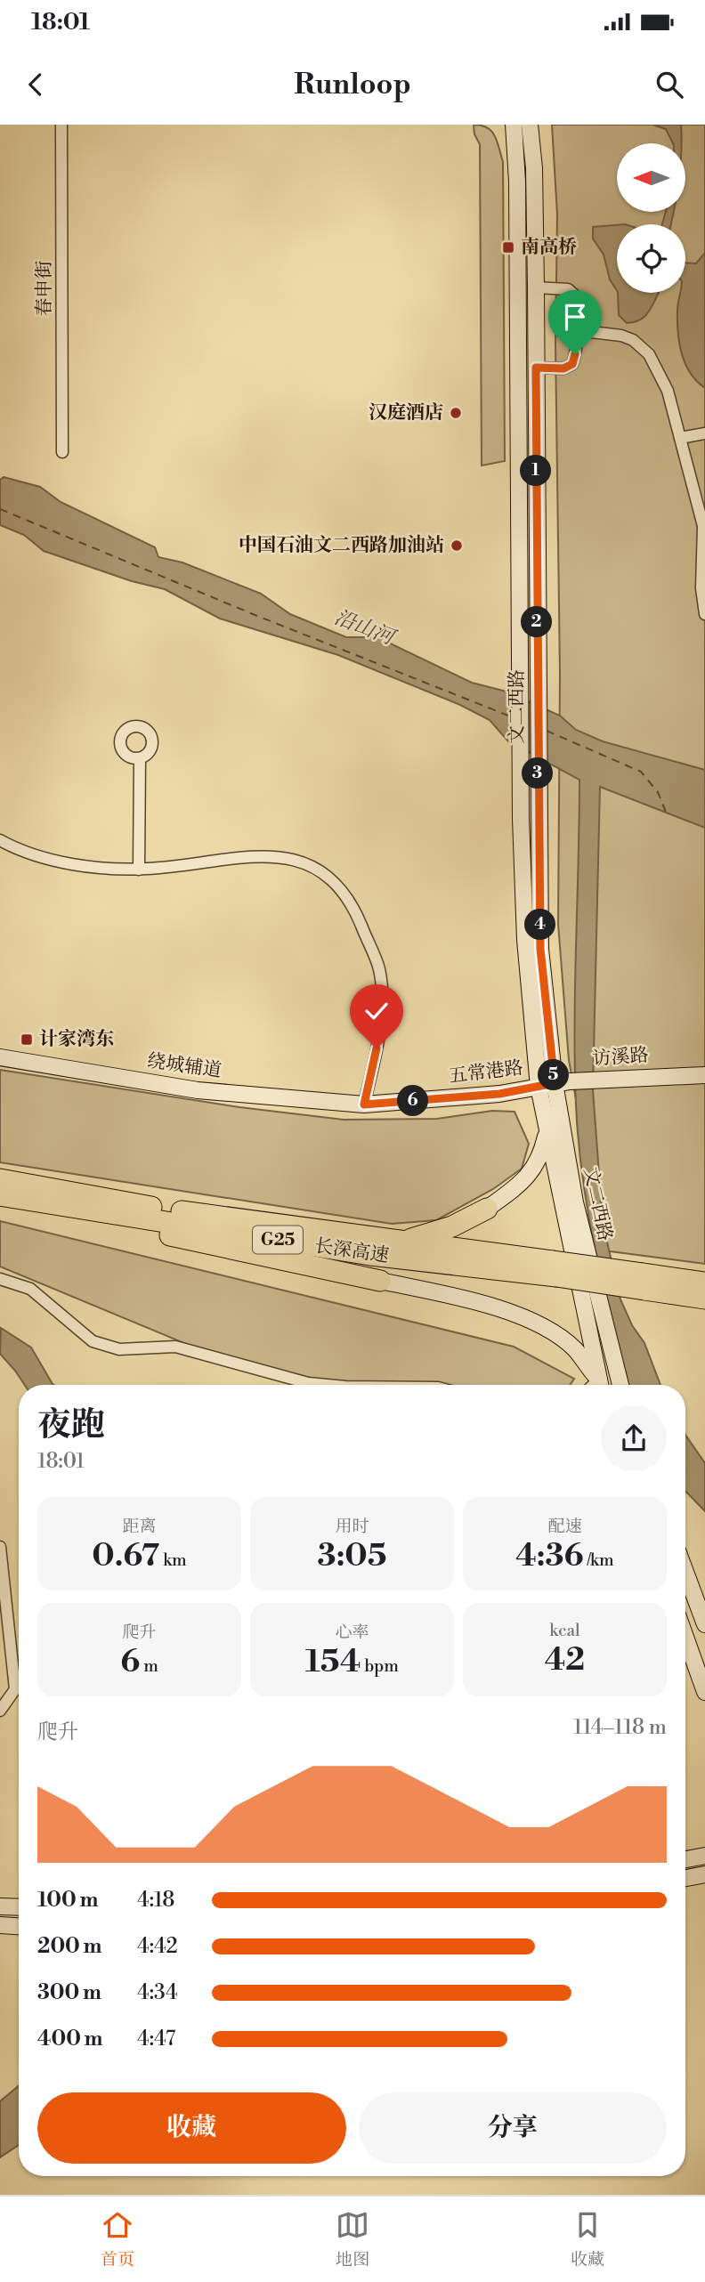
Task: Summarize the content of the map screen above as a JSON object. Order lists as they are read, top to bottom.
{
  "streets": {
    "highway": ["G25", "长深高速"],
    "main road": [
      "文二西路",
      "访溪路",
      "绕城辅道",
      "五常港路"
    ],
    "street": ["春申街"]
  },
  "crossings": [
    ["文二西路", "访溪路"],
    ["文二西路", "五常港路"],
    ["访溪路", "五常港路"],
    ["绕城辅道", "五常港路"]
  ],
  "water": ["沿山河"],
  "places": {
    "transit": ["南高桥", "计家湾东"],
    "other": ["汉庭酒店", "中国石油文二西路加油站"]
  },
  "north": "left",
  "page": {
    "status": "18:01",
    "header": "Runloop",
    "pins": [
      "1",
      "2",
      "3",
      "4",
      "5",
      "6"
    ],
    "heading": ["夜跑", "18:01"],
    "stats": [
      ["距离", "0.67 km"],
      ["用时", "3:05"],
      ["配速", "4:36 /km"],
      ["爬升", "6 m"],
      ["心率", "154 bpm"],
      ["kcal", "42"]
    ],
    "chart": ["爬升", "114–118 m"],
    "list": [
      {
        "name": "100 m",
        "note": "4:18"
      },
      {
        "name": "200 m",
        "note": "4:42"
      },
      {
        "name": "300 m",
        "note": "4:34"
      },
      {
        "name": "400 m",
        "note": "4:47"
      }
    ],
    "buttons": ["收藏", "分享"],
    "tabs": ["首页", "地图", "收藏"]
  }
}
